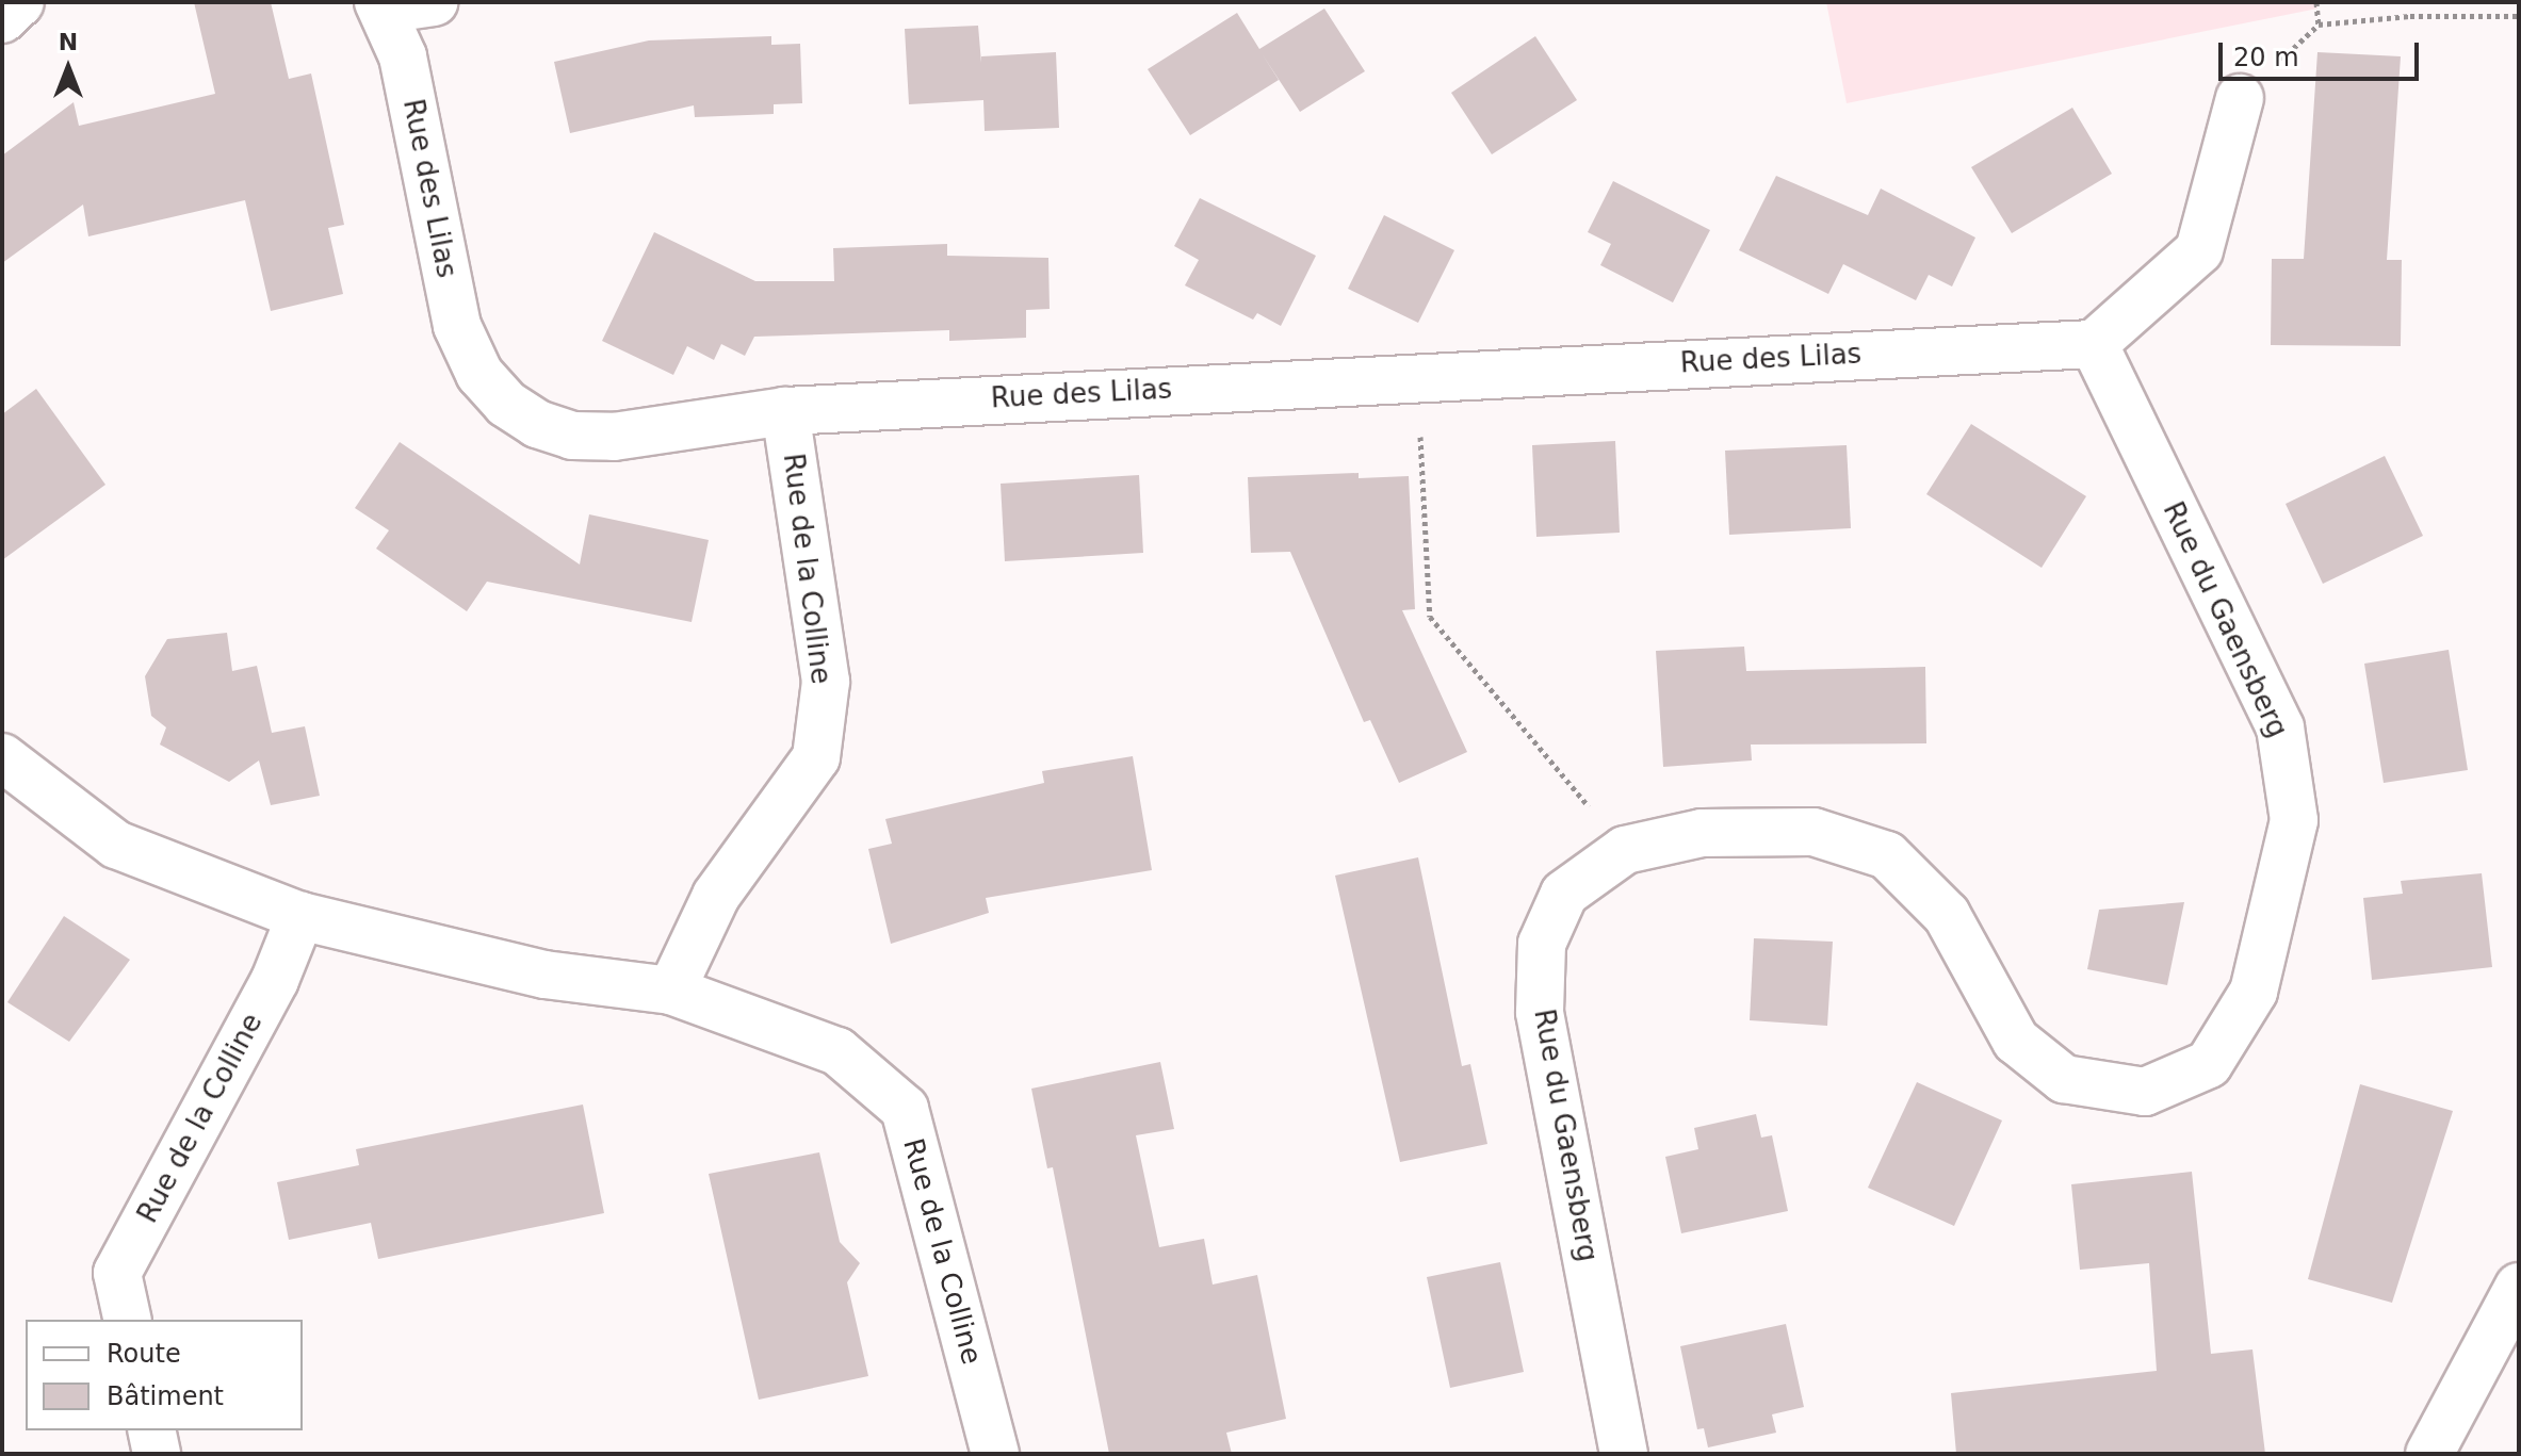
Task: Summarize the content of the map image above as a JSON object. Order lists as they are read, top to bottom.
{
  "streets": {
    "street": ["Rue des Lilas", "Rue de la Colline", "Rue du Gaensberg"]
  },
  "crossings": [
    ["Rue des Lilas", "Rue de la Colline"],
    ["Rue des Lilas", "Rue du Gaensberg"]
  ],
  "legend": ["Route", "Bâtiment"],
  "scale_bar": "20 m",
  "north": "top"
}
